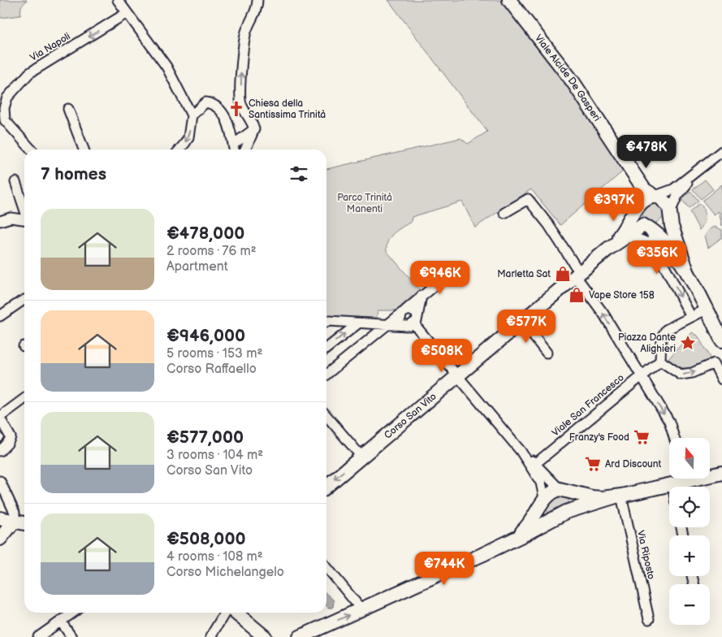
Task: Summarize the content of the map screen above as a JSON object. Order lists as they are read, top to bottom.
{
  "streets": {
    "main road": ["Viale Alcide De Gasperi", "Corso San Vito"],
    "street": ["Via Napoli", "Viale San Francesco", "Via Riposto"]
  },
  "one_way": ["Via Napoli"],
  "parks": ["Parco Trinità Manenti"],
  "places": {
    "church": ["Chiesa della Santissima Trinità"],
    "shop": ["Marletta Sat", "Vape Store 158"],
    "place": ["Piazza Dante Alighieri"],
    "supermarket": ["Franzy's Food", "Ard Discount"]
  },
  "north": "top",
  "page": {
    "price": [
      "€478K",
      "€397K",
      "€356K",
      "€946K",
      "€577K",
      "€508K",
      "€744K"
    ],
    "heading": "7 homes",
    "list": [
      {
        "name": "€478,000",
        "note": "2 rooms · 76 m² · Apartment"
      },
      {
        "name": "€946,000",
        "note": "5 rooms · 153 m² · Corso Raffaello"
      },
      {
        "name": "€577,000",
        "note": "3 rooms · 104 m² · Corso San Vito"
      },
      {
        "name": "€508,000",
        "note": "4 rooms · 108 m² · Corso Michelangelo"
      }
    ],
    "map_buttons": ["+", "−"]
  }
}
